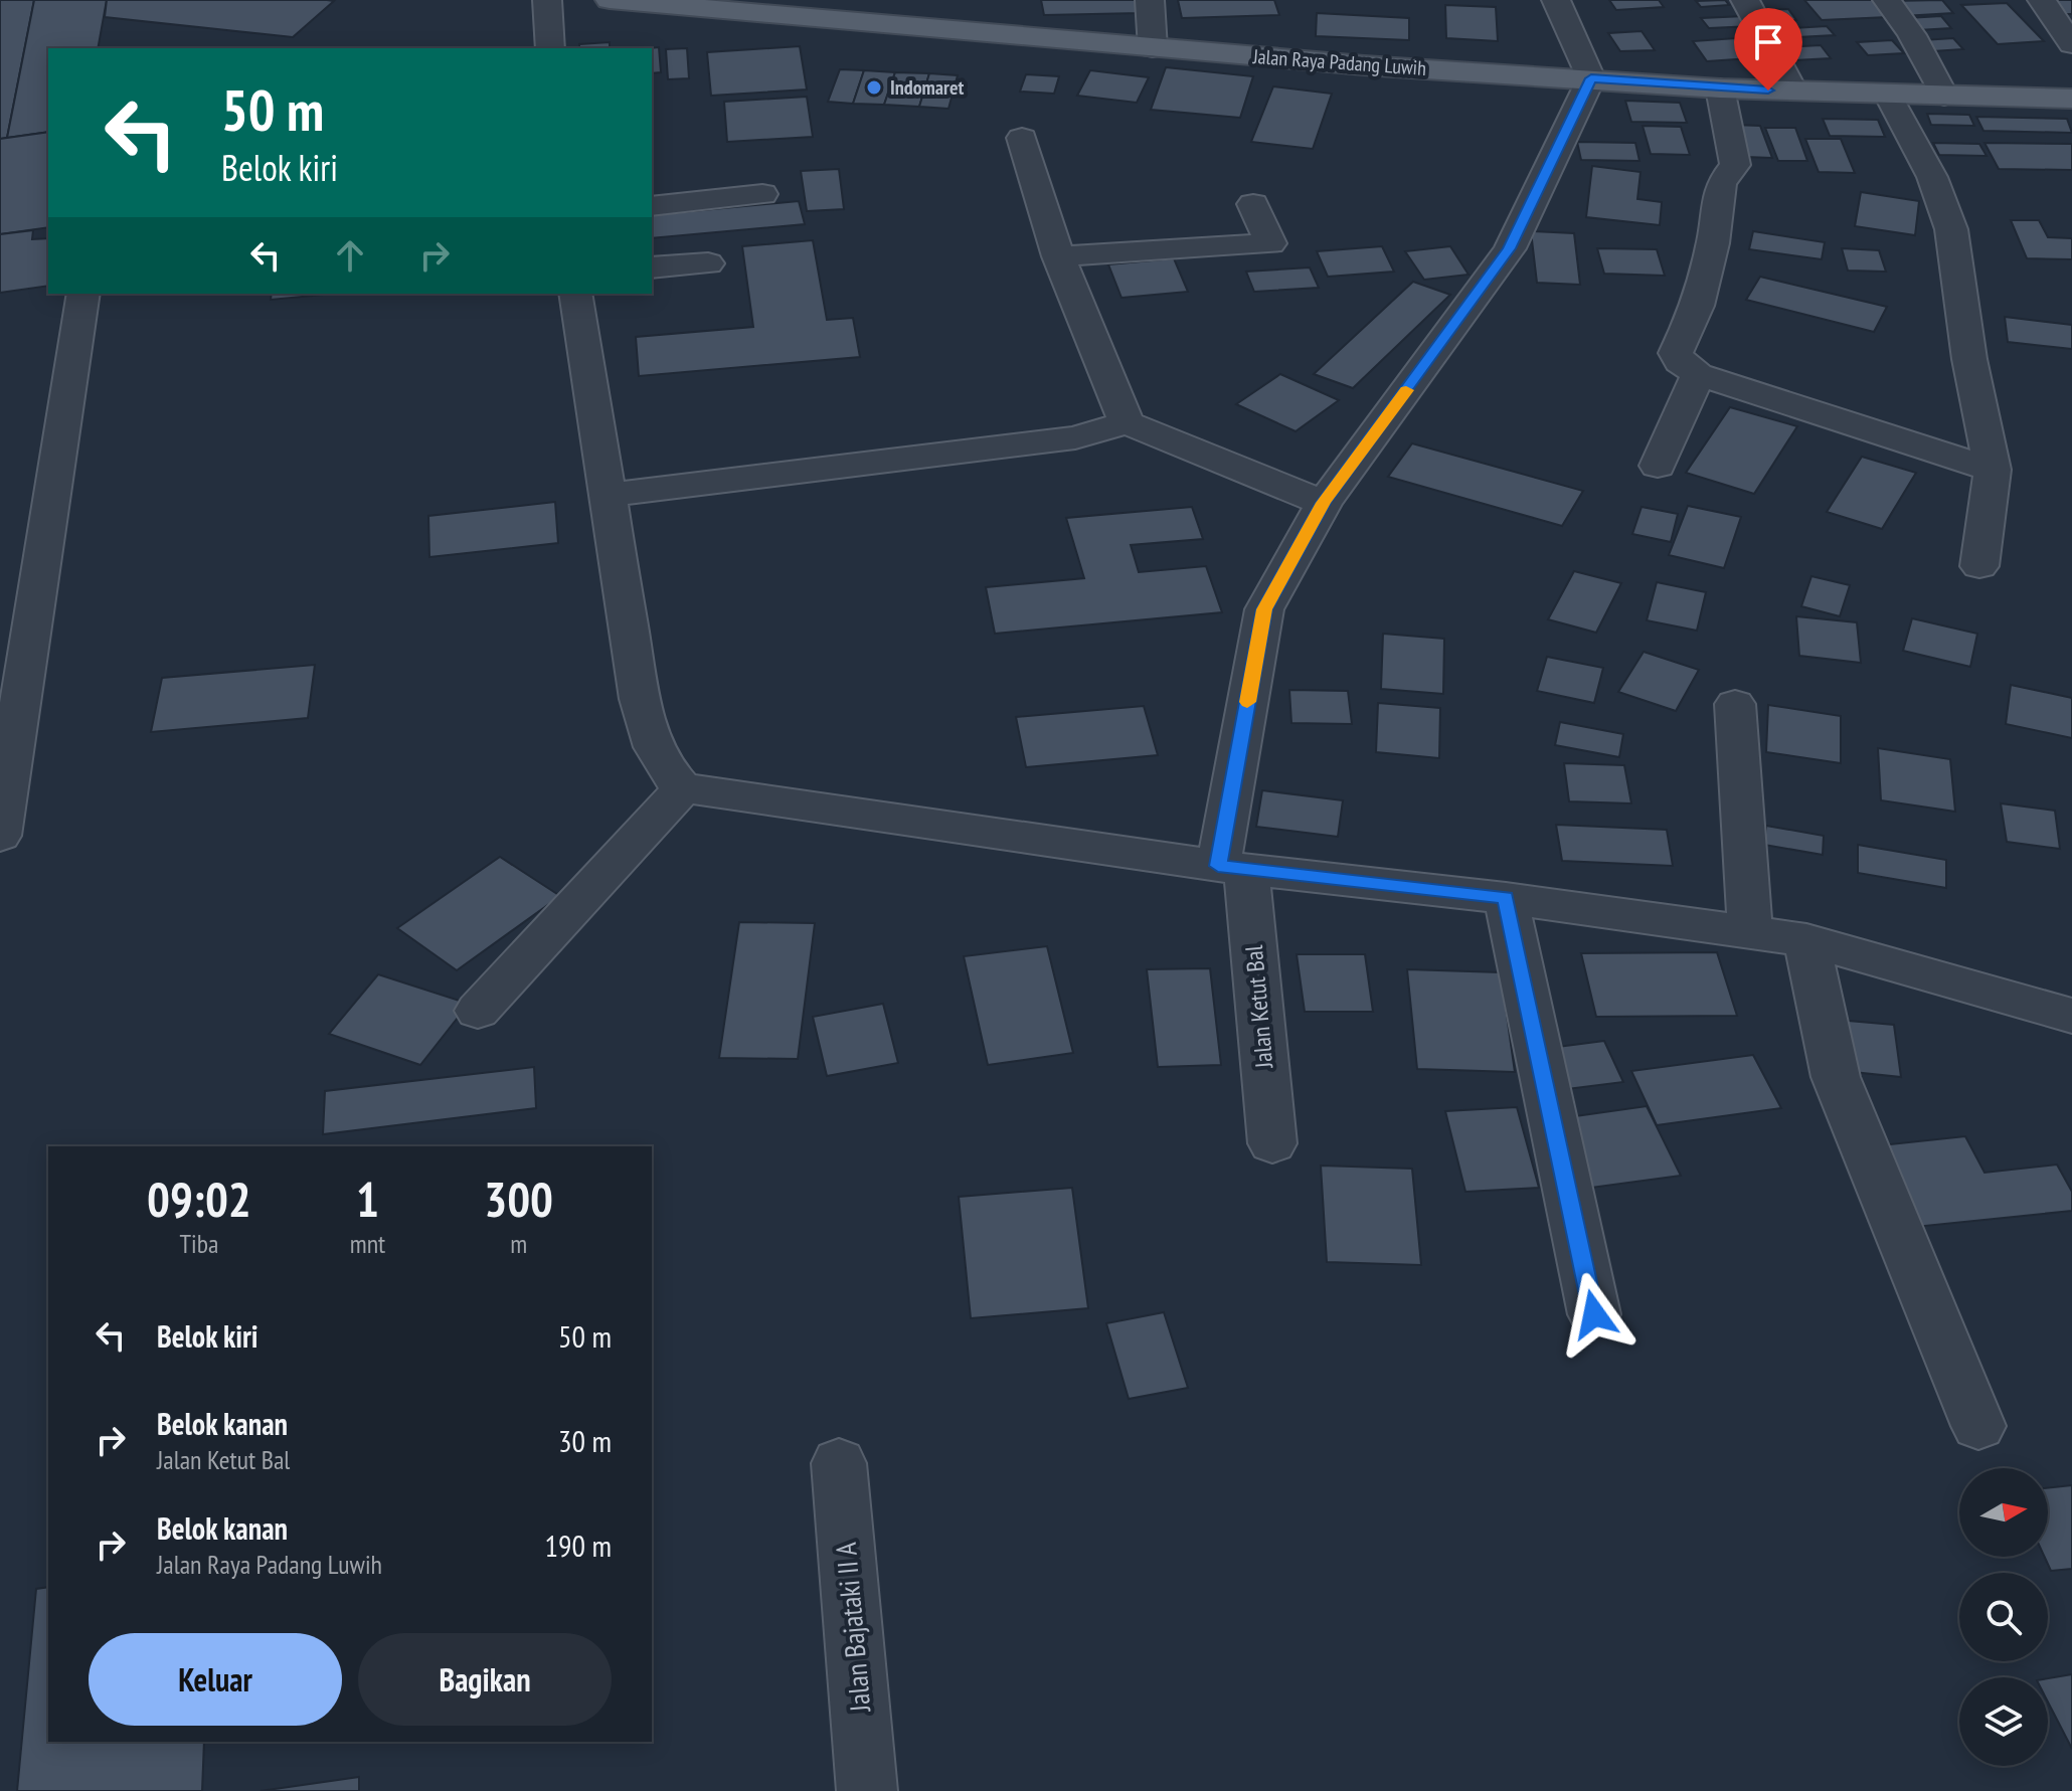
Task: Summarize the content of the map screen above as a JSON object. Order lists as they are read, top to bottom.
{
  "streets": {
    "main road": ["Jalan Raya Padang Luwih"],
    "street": ["Jalan Ketut Bal", "Jalan Bajataki II A"]
  },
  "crossings": [
    ["Jalan Raya Padang Luwih", "Jalan Ketut Bal"]
  ],
  "places": ["Indomaret"],
  "north": "right",
  "page": {
    "turn": ["50 m", "Belok kiri"],
    "eta": [
      "09:02",
      "Tiba",
      "1",
      "mnt",
      "300",
      "m"
    ],
    "list": [
      {
        "name": "Belok kiri",
        "value": "50 m"
      },
      {
        "name": "Belok kanan",
        "note": "Jalan Ketut Bal",
        "value": "30 m"
      },
      {
        "name": "Belok kanan",
        "note": "Jalan Raya Padang Luwih",
        "value": "190 m"
      }
    ],
    "buttons": ["Keluar", "Bagikan"]
  }
}
